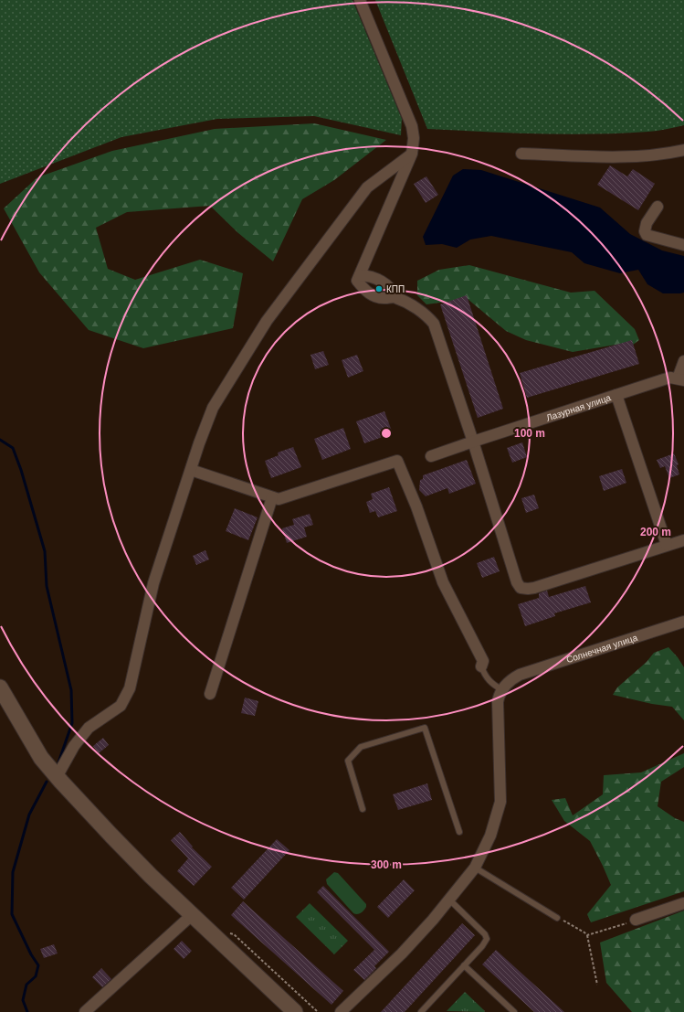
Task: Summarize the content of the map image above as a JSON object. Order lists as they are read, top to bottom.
{
  "streets": {
    "street": ["Лазурная улица", "Солнечная улица"]
  },
  "places": ["КПП"],
  "rings": ["100 m", "200 m", "300 m"]
}
